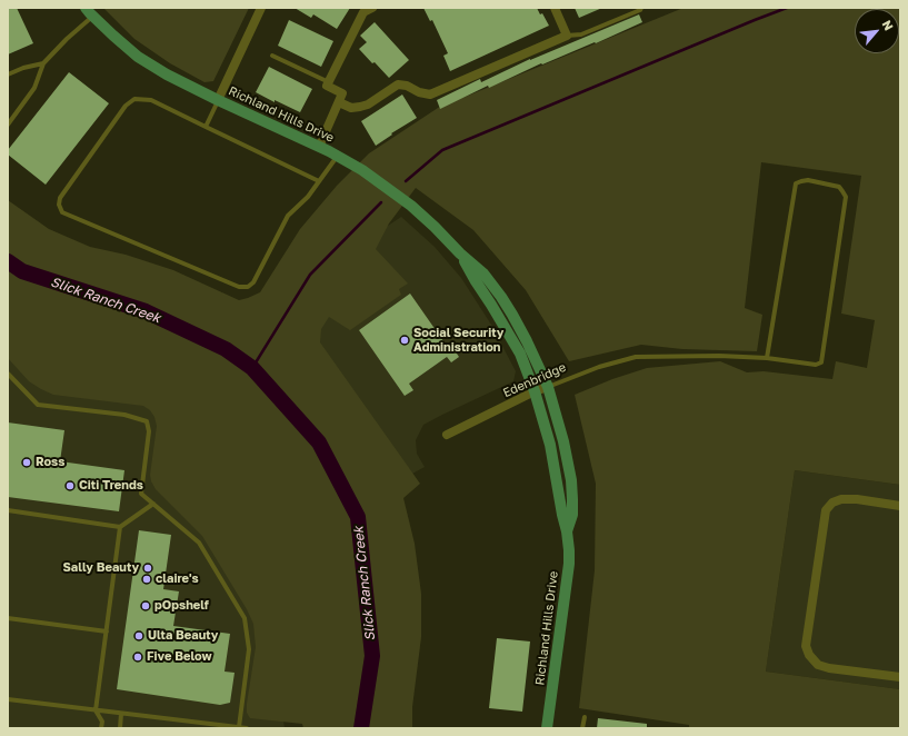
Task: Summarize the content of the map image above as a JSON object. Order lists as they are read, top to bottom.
{
  "streets": {
    "street": ["Richland Hills Drive", "Edenbridge"]
  },
  "crossings": [
    ["Richland Hills Drive", "Edenbridge"]
  ],
  "water": ["Slick Ranch Creek"],
  "places": [
    "Social Security Administration",
    "Ross",
    "Citi Trends",
    "Sally Beauty",
    "claire's",
    "pOpshelf",
    "Ulta Beauty",
    "Five Below"
  ],
  "north": "top right"
}
